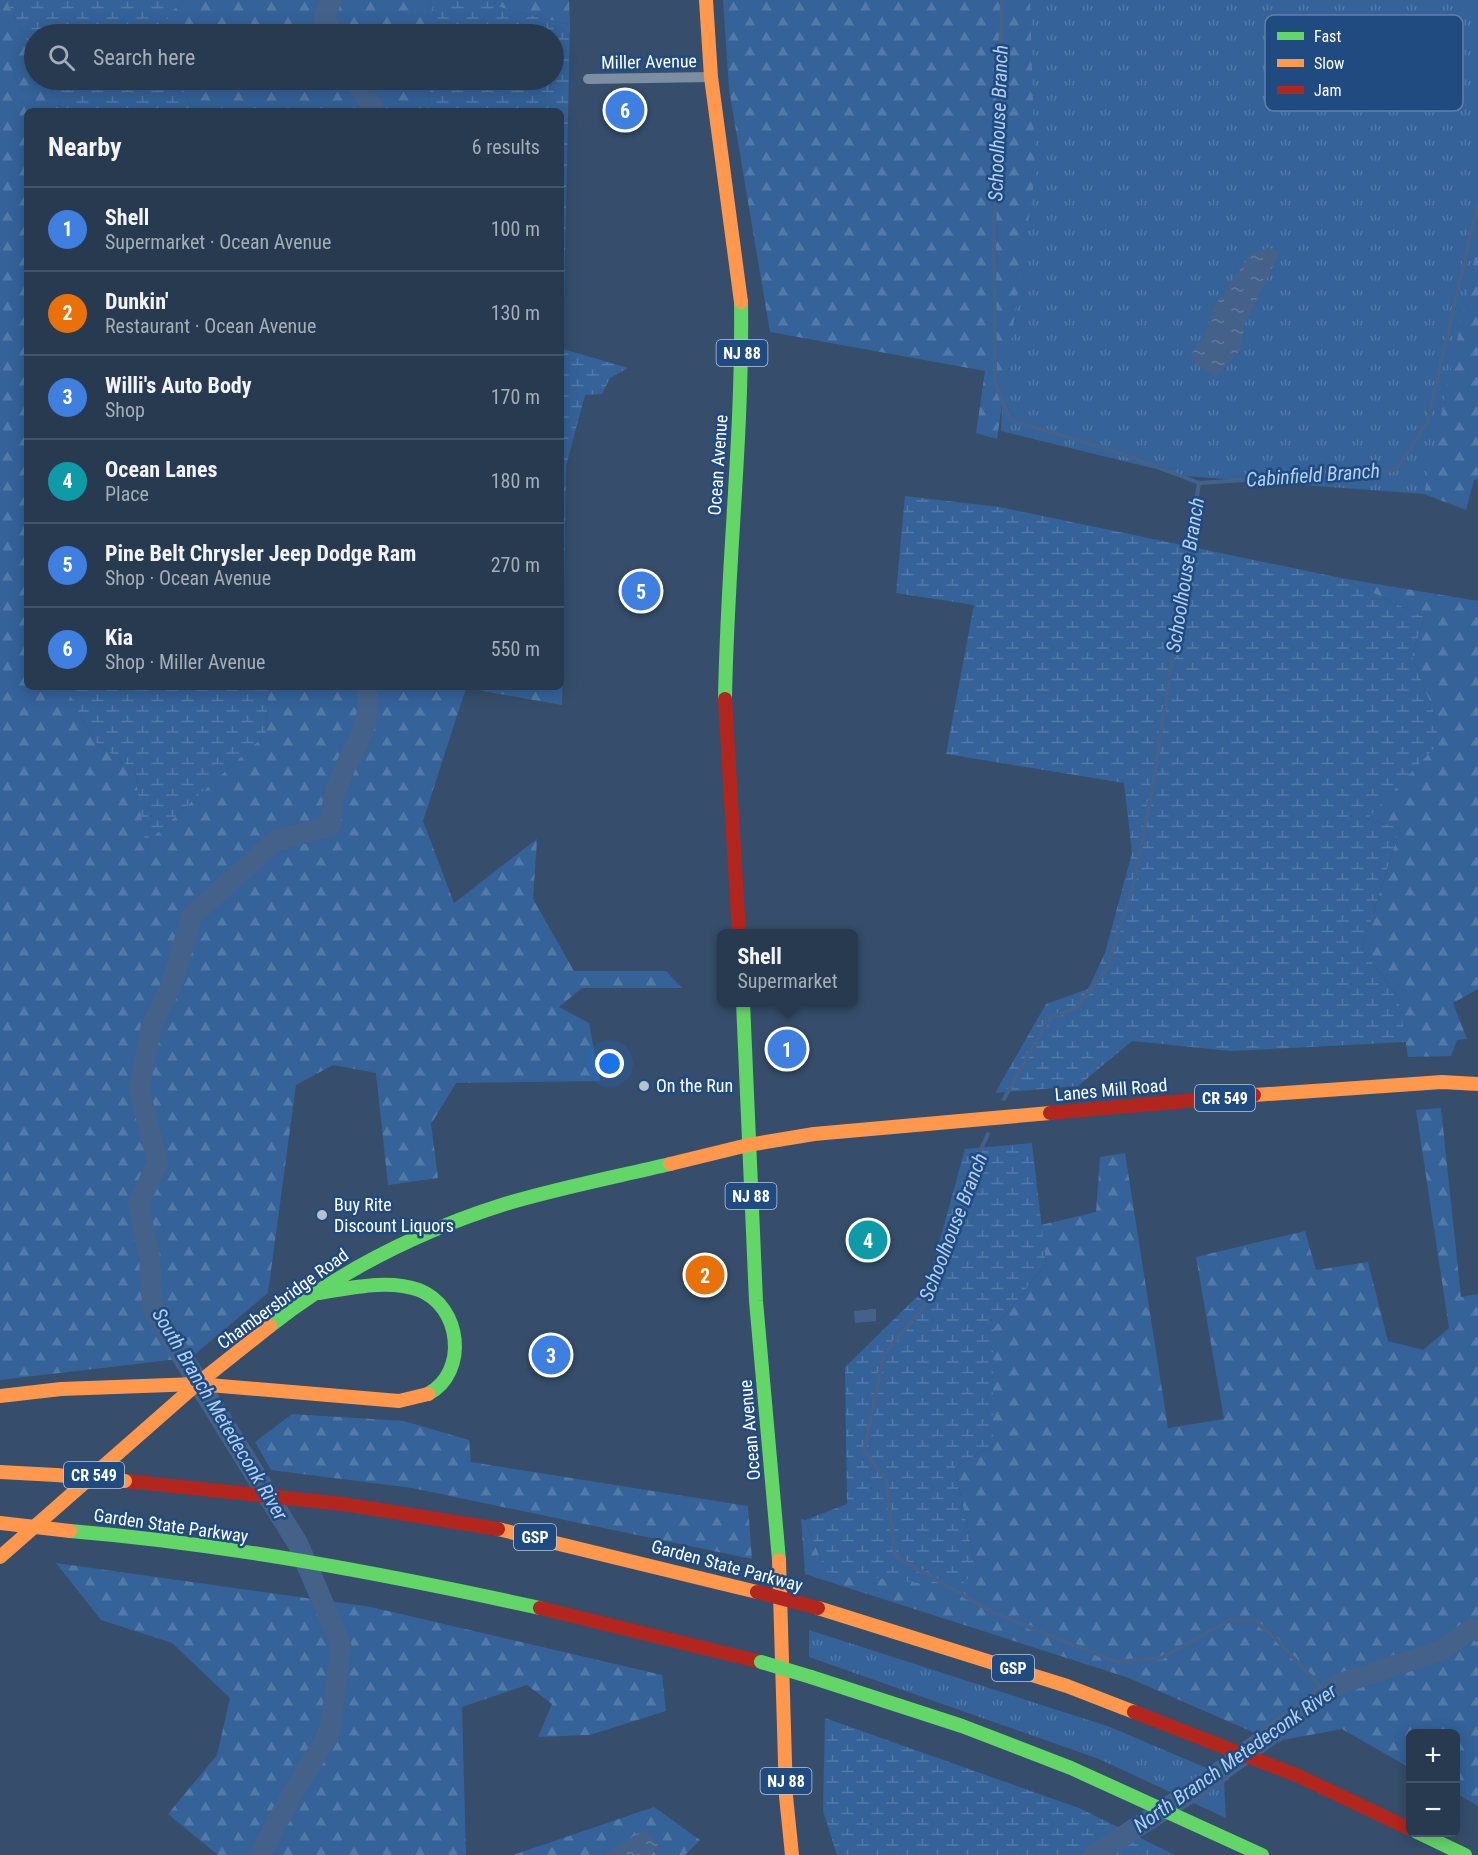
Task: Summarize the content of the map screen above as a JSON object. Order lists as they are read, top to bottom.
{
  "streets": {
    "main road": [
      "NJ 88",
      "Ocean Avenue",
      "Lanes Mill Road",
      "CR 549",
      "Chambersbridge Road",
      "Garden State Parkway",
      "GSP"
    ],
    "street": ["Miller Avenue"]
  },
  "crossings": [
    ["Miller Avenue", "Ocean Avenue"],
    ["Ocean Avenue", "Lanes Mill Road"],
    ["Ocean Avenue", "Chambersbridge Road"],
    ["Lanes Mill Road", "Chambersbridge Road"]
  ],
  "water": [
    "Schoolhouse Branch",
    "Cabinfield Branch",
    "South Branch Metedeconk River",
    "North Branch Metedeconk River"
  ],
  "places": ["On the Run", "Buy Rite Discount Liquors"],
  "legend": ["Fast", "Slow", "Jam"],
  "page": {
    "search": "Search here",
    "pins": [
      "6",
      "5",
      "1",
      "4",
      "2",
      "3"
    ],
    "heading": ["Nearby", "6 results"],
    "list": [
      {
        "mark": "1",
        "name": "Shell",
        "note": "Supermarket · Ocean Avenue",
        "value": "100 m"
      },
      {
        "mark": "2",
        "name": "Dunkin'",
        "note": "Restaurant · Ocean Avenue",
        "value": "130 m"
      },
      {
        "mark": "3",
        "name": "Willi's Auto Body",
        "note": "Shop",
        "value": "170 m"
      },
      {
        "mark": "4",
        "name": "Ocean Lanes",
        "note": "Place",
        "value": "180 m"
      },
      {
        "mark": "5",
        "name": "Pine Belt Chrysler Jeep Dodge Ram",
        "note": "Shop · Ocean Avenue",
        "value": "270 m"
      },
      {
        "mark": "6",
        "name": "Kia",
        "note": "Shop · Miller Avenue",
        "value": "550 m"
      }
    ],
    "popup": ["Shell", "Supermarket"],
    "map_buttons": ["+", "−"]
  }
}
